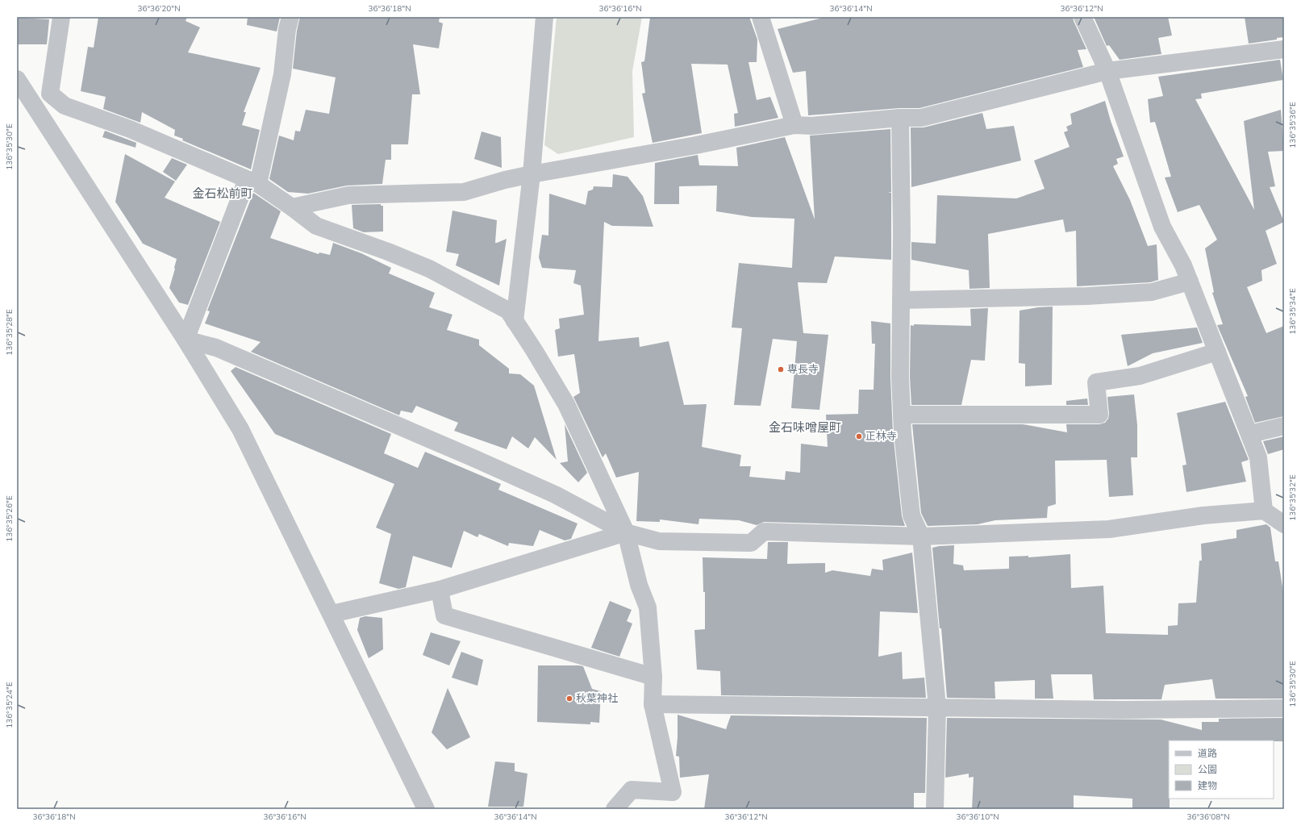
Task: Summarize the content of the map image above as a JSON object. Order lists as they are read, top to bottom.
{
  "districts": ["金石松前町", "金石味噌屋町"],
  "places": ["専長寺", "正林寺", "秋葉神社"],
  "legend": ["道路", "公園", "建物"],
  "coordinates": [
    "36°36'20\"N",
    "36°36'18\"N",
    "36°36'16\"N",
    "36°36'14\"N",
    "36°36'12\"N",
    "136°35'36\"E",
    "136°35'30\"E",
    "136°35'34\"E",
    "136°35'28\"E",
    "136°35'32\"E",
    "136°35'26\"E",
    "136°35'24\"E",
    "36°36'10\"N",
    "36°36'08\"N"
  ]
}
